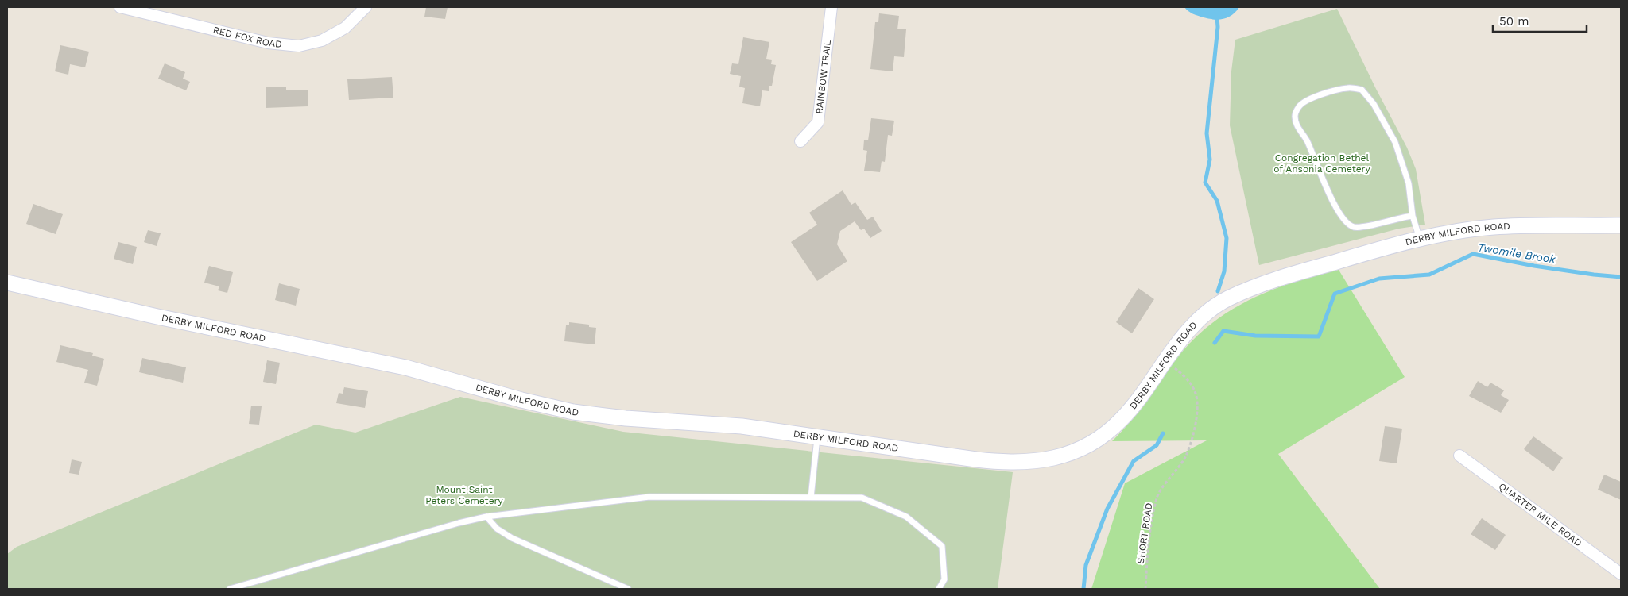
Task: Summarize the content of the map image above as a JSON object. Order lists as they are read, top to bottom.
{
  "streets": {
    "main road": ["DERBY MILFORD ROAD"],
    "street": ["RED FOX ROAD", "RAINBOW TRAIL", "QUARTER MILE ROAD"],
    "path": ["SHORT ROAD"]
  },
  "crossings": [
    ["DERBY MILFORD ROAD", "SHORT ROAD"]
  ],
  "water": ["Twomile Brook"],
  "parks": ["Congregation Bethel of Ansonia Cemetery", "Mount Saint Peters Cemetery"],
  "scale_bar": "50 m"
}
